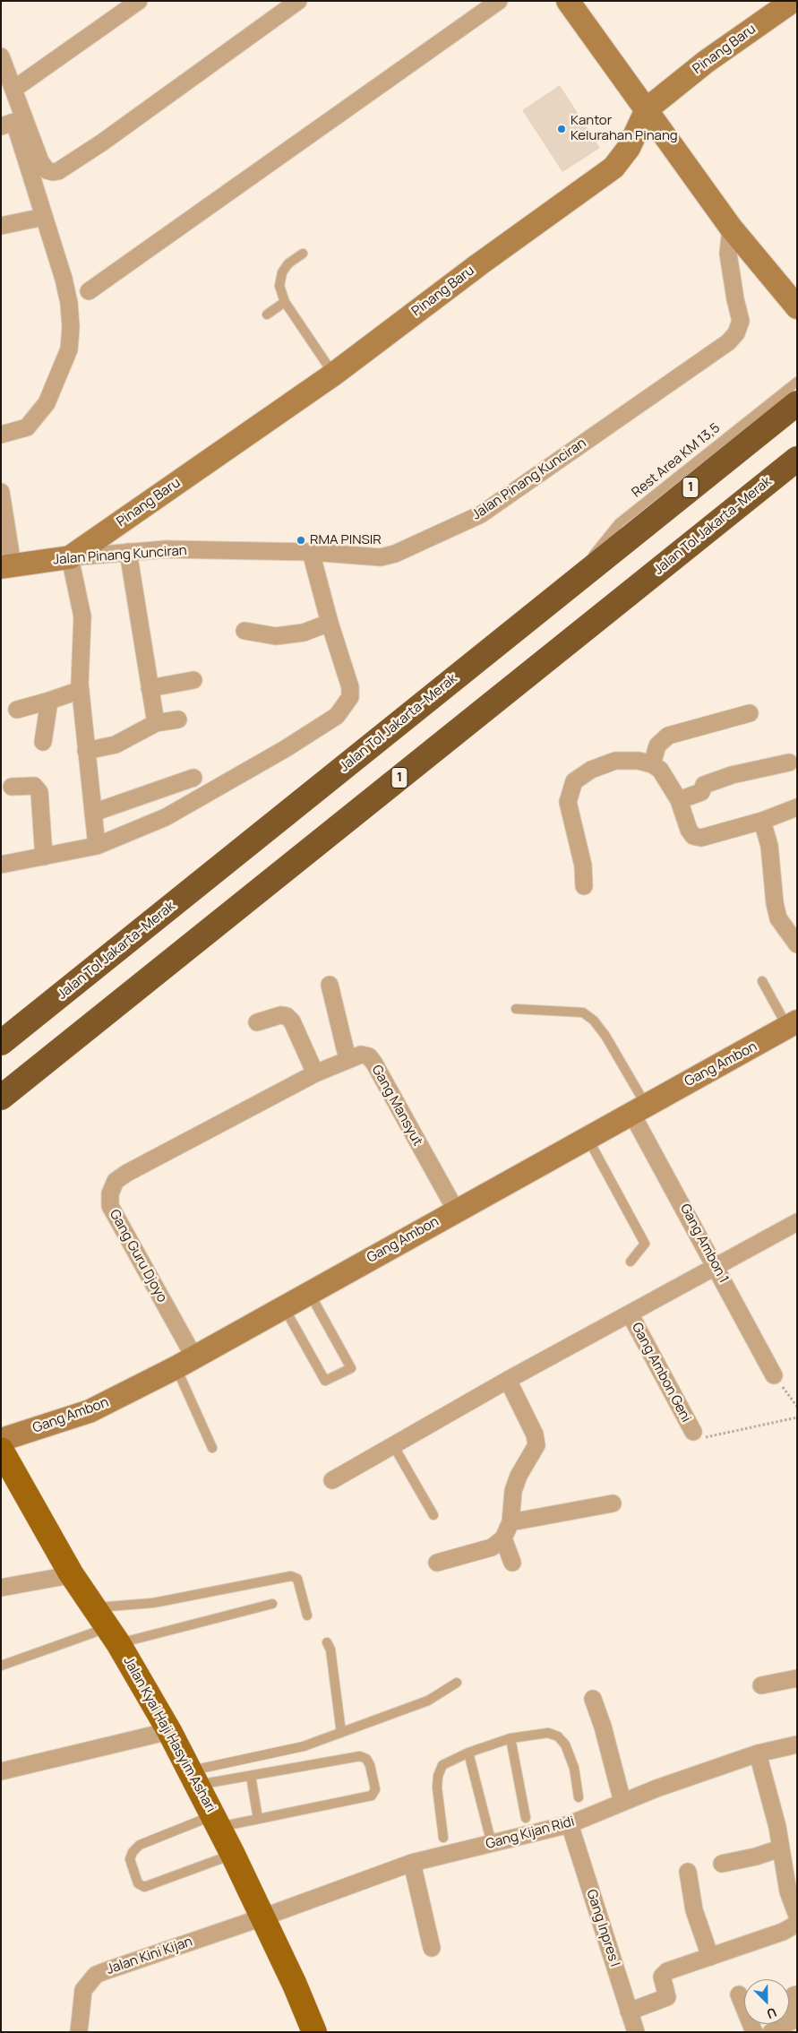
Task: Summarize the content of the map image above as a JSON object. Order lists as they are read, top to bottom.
{
  "streets": {
    "highway": ["1", "Jalan Tol Jakarta–Merak"],
    "main road": ["Jalan Kyai Haji Hasyim Ashari"],
    "street": [
      "Pinang Baru",
      "Jalan Pinang Kunciran",
      "Gang Ambon",
      "Gang Mansyut",
      "Gang Ambon 1",
      "Gang Guru Djoyo",
      "Gang Ambon Geni",
      "Gang Kijan Ridi",
      "Gang Inpres I",
      "Jalan Kini Kijan"
    ],
    "lane": ["Rest Area KM 13,5"]
  },
  "crossings": [
    ["Pinang Baru", "Jalan Pinang Kunciran"],
    ["Rest Area KM 13,5", "Jalan Tol Jakarta–Merak"],
    ["Gang Ambon", "Gang Mansyut"],
    ["Gang Ambon", "Gang Ambon 1"],
    ["Gang Ambon", "Gang Guru Djoyo"],
    ["Gang Mansyut", "Gang Guru Djoyo"],
    ["Jalan Kyai Haji Hasyim Ashari", "Gang Kijan Ridi"],
    ["Jalan Kyai Haji Hasyim Ashari", "Jalan Kini Kijan"],
    ["Gang Kijan Ridi", "Gang Inpres I"],
    ["Gang Kijan Ridi", "Jalan Kini Kijan"]
  ],
  "places": ["Kantor Kelurahan Pinang", "RMA PINSIR"],
  "north": "bottom right"
}
